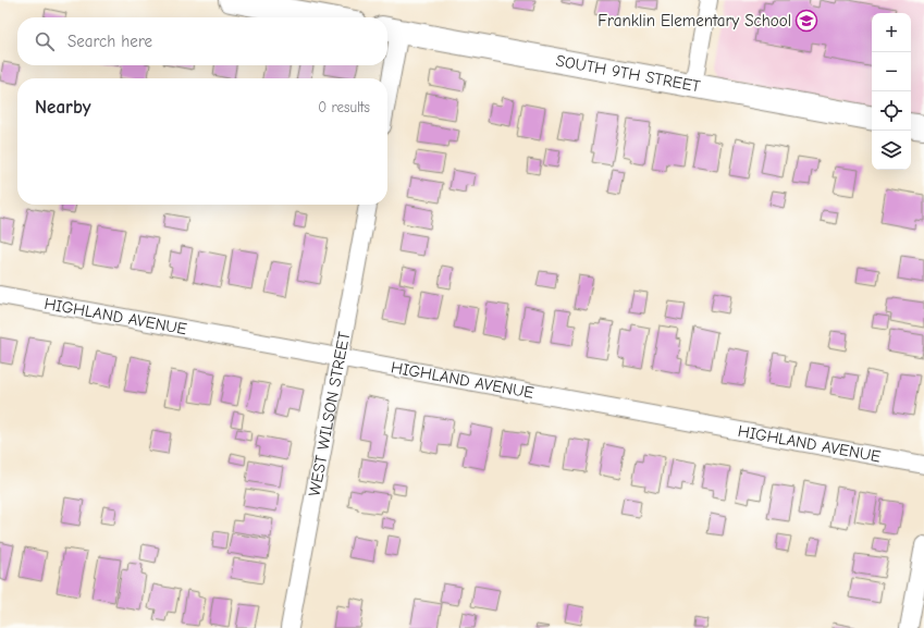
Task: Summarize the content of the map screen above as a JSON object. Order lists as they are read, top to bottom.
{
  "streets": {
    "main road": ["SOUTH 9TH STREET"],
    "street": ["HIGHLAND AVENUE", "WEST WILSON STREET"]
  },
  "crossings": [
    ["HIGHLAND AVENUE", "WEST WILSON STREET"]
  ],
  "places": {
    "school or university": ["Franklin Elementary School"]
  },
  "page": {
    "map_buttons": ["+", "−"],
    "search": "Search here",
    "heading": ["Nearby", "0 results"]
  }
}
